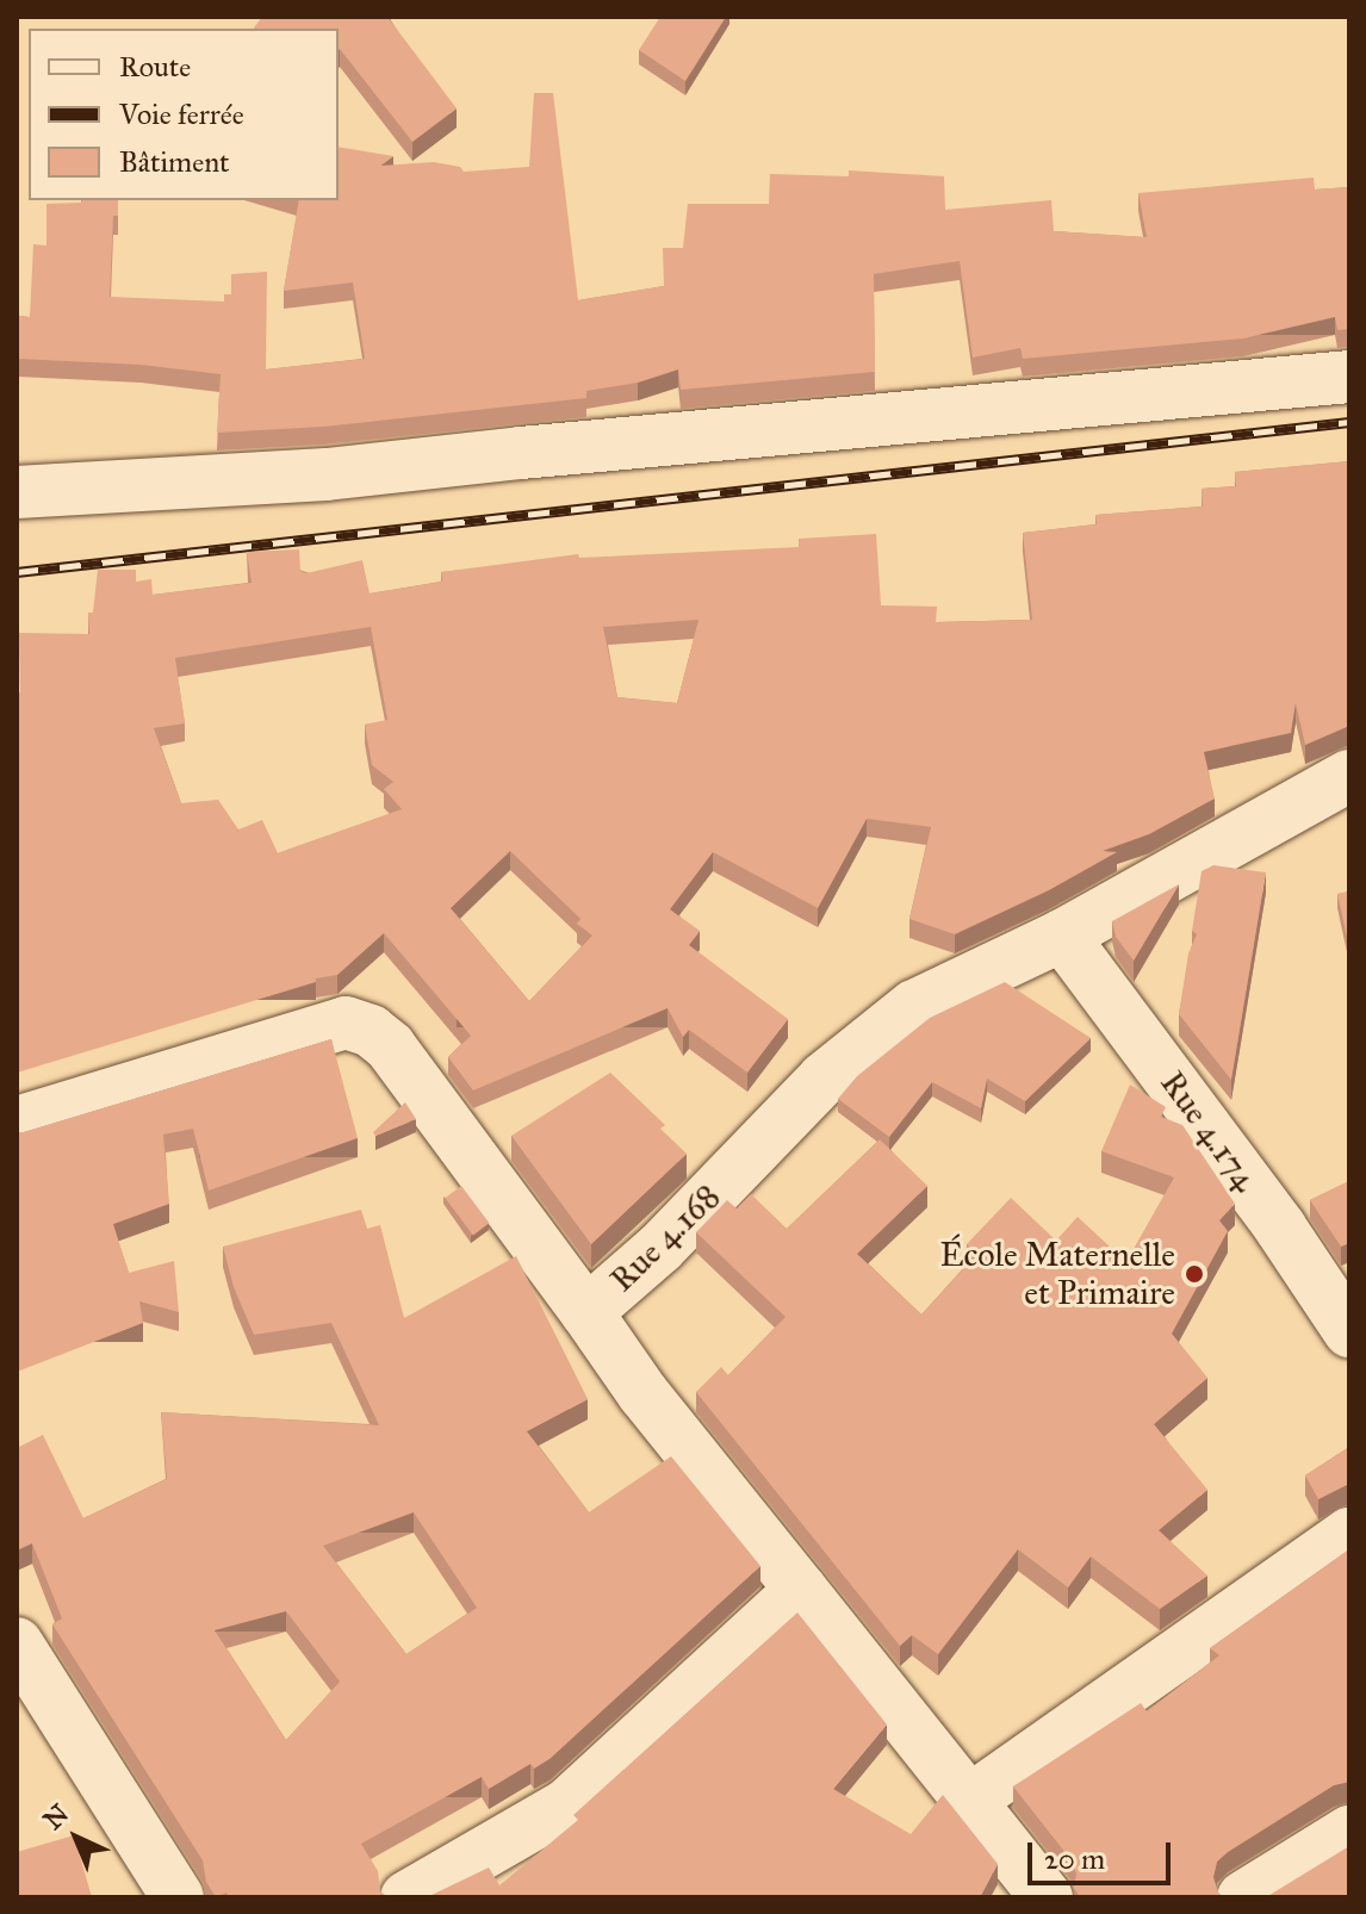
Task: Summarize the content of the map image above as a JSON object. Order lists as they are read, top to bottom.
{
  "streets": {
    "street": ["Rue 4.174", "Rue 4.168"]
  },
  "crossings": [
    ["Rue 4.174", "Rue 4.168"]
  ],
  "places": ["École Maternelle et Primaire"],
  "legend": ["Route", "Voie ferrée", "Bâtiment"],
  "scale_bar": "20 m",
  "north": "top left"
}
